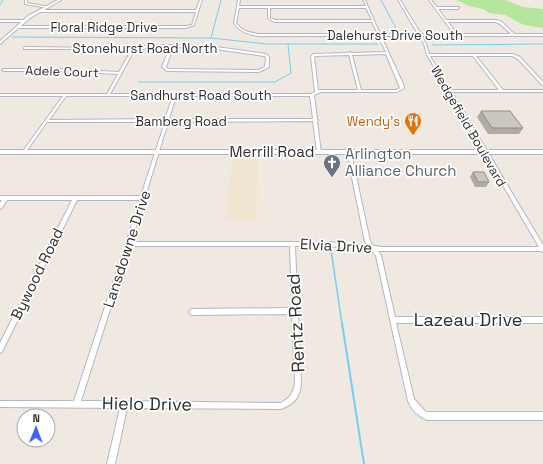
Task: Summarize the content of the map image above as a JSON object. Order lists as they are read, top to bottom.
{
  "streets": {
    "main road": ["Merrill Road"],
    "street": [
      "Floral Ridge Drive",
      "Dalehurst Drive South",
      "Stonehurst Road North",
      "Adele Court",
      "Sandhurst Road South",
      "Bamberg Road",
      "Wedgefield Boulevard",
      "Elvia Drive",
      "Lansdowne Drive",
      "Bywood Road",
      "Lazeau Drive",
      "Rentz Road",
      "Hielo Drive"
    ]
  },
  "crossings": [
    ["Dalehurst Drive South", "Wedgefield Boulevard"],
    ["Sandhurst Road South", "Lansdowne Drive"],
    ["Bamberg Road", "Lansdowne Drive"],
    ["Wedgefield Boulevard", "Merrill Road"],
    ["Wedgefield Boulevard", "Elvia Drive"],
    ["Merrill Road", "Lansdowne Drive"],
    ["Elvia Drive", "Lansdowne Drive"],
    ["Elvia Drive", "Rentz Road"],
    ["Lansdowne Drive", "Hielo Drive"],
    ["Rentz Road", "Hielo Drive"]
  ],
  "places": {
    "restaurant": ["Wendy's"],
    "church": ["Arlington Alliance Church"]
  },
  "north": "top"
}
